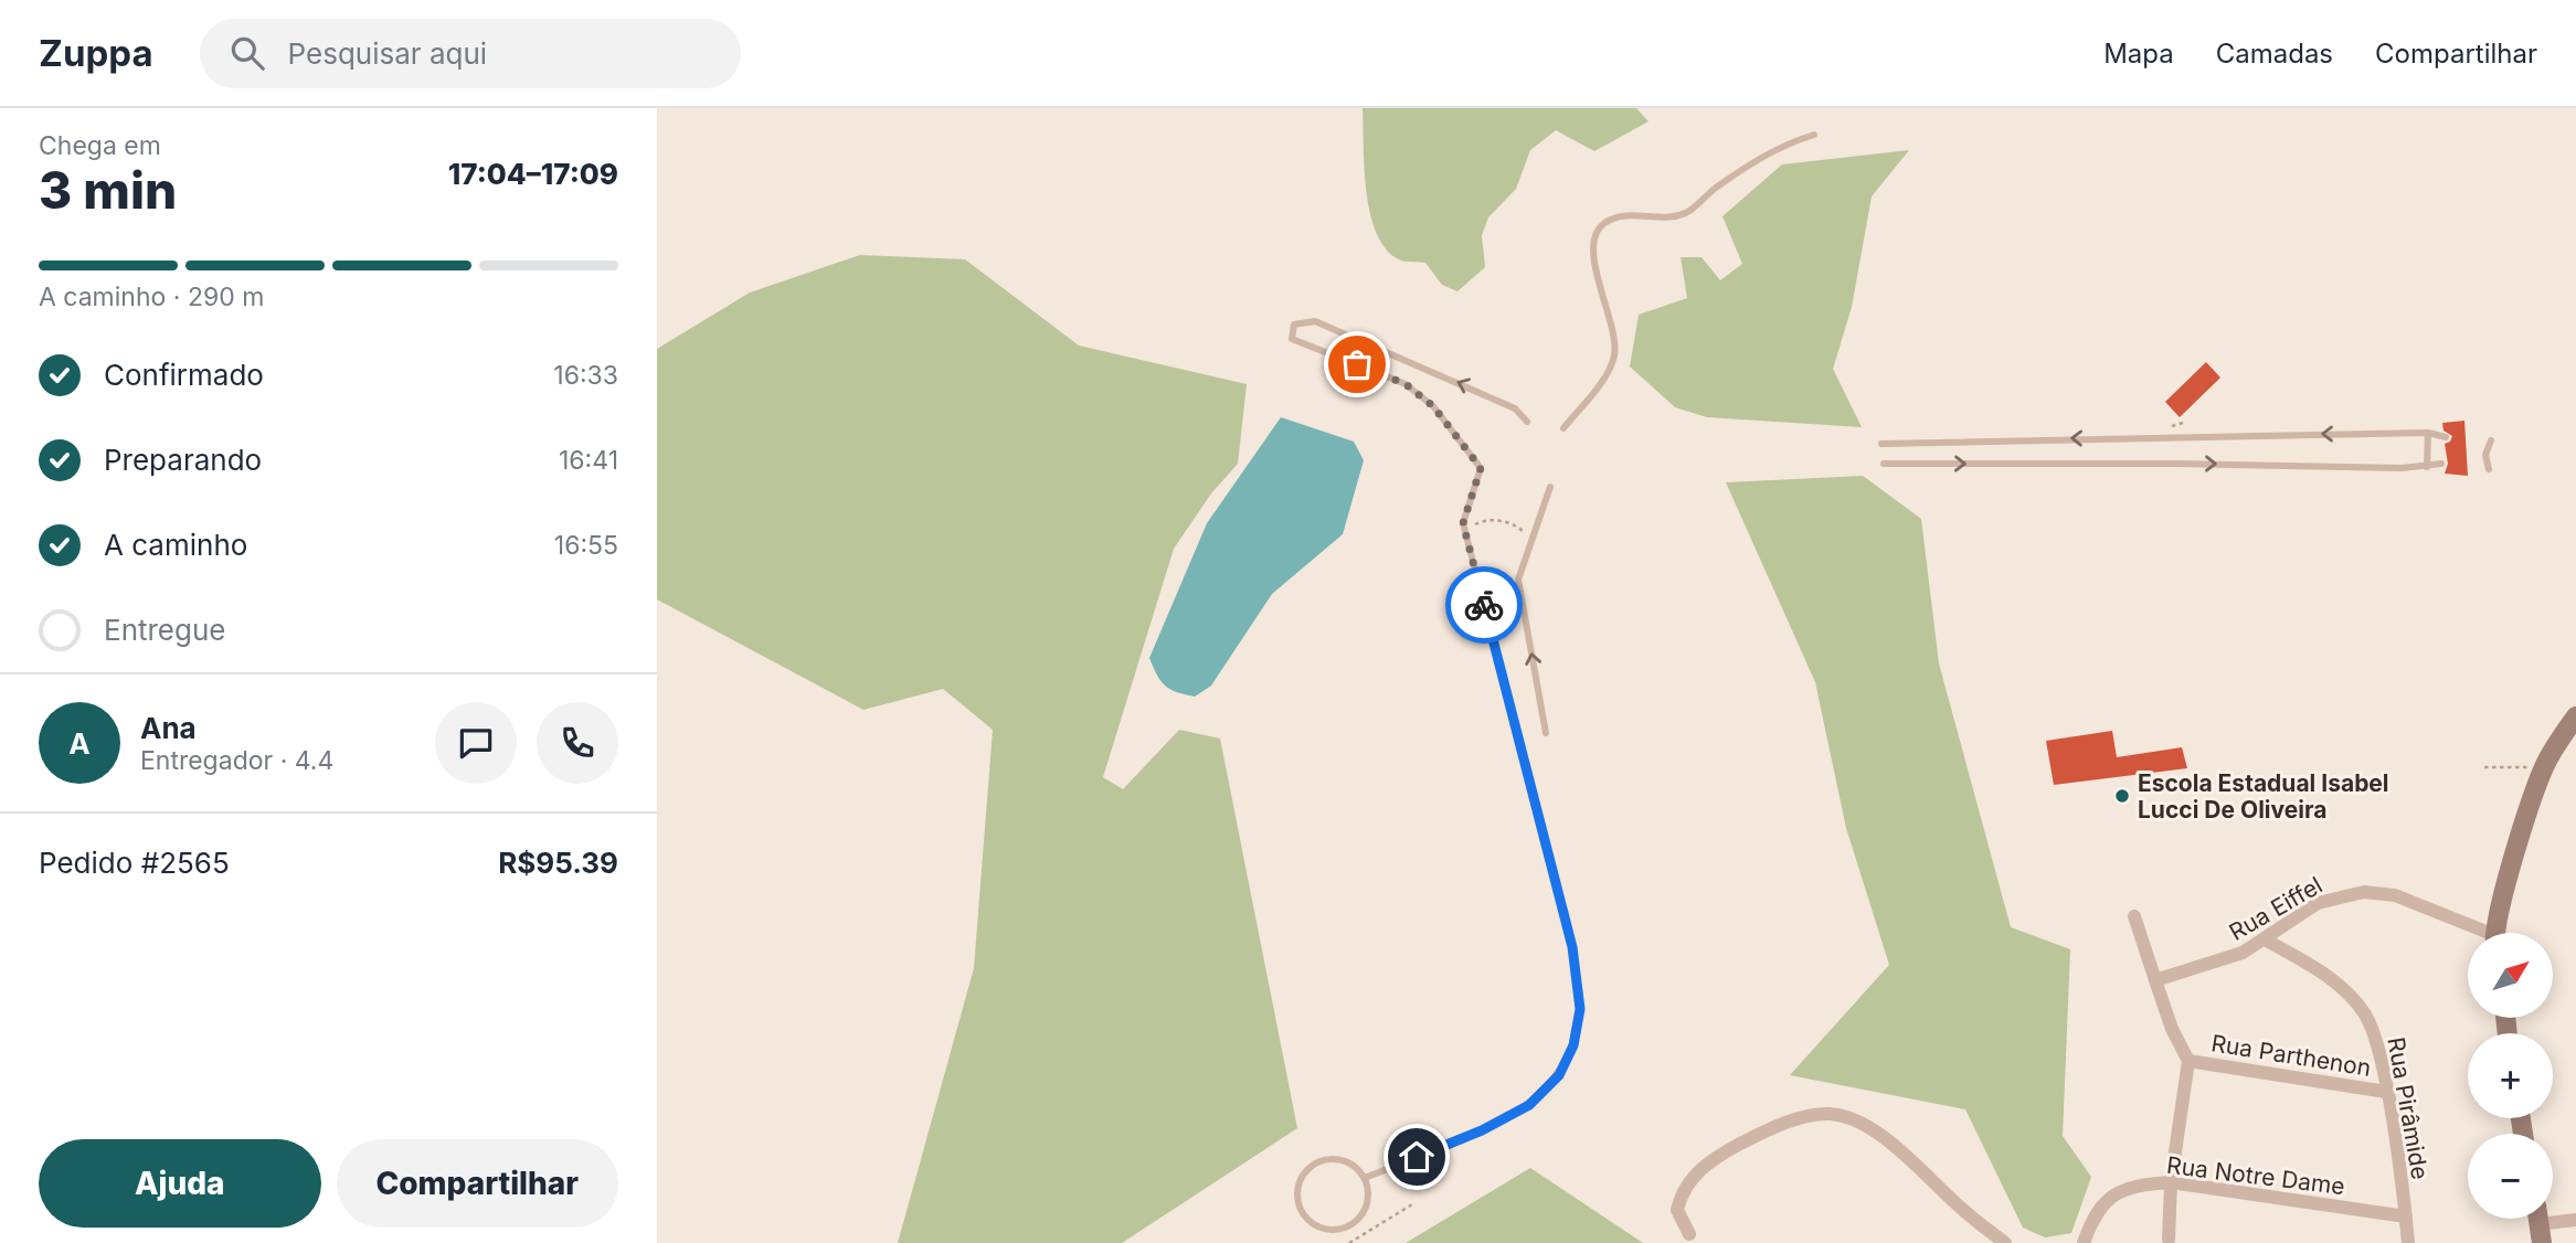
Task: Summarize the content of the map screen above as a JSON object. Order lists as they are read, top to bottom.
{
  "streets": {
    "street": [
      "Rua Eiffel",
      "Rua Parthenon",
      "Rua Pirâmide",
      "Rua Notre Dame"
    ]
  },
  "crossings": [
    ["Rua Eiffel", "Rua Pirâmide"],
    ["Rua Parthenon", "Rua Pirâmide"],
    ["Rua Pirâmide", "Rua Notre Dame"]
  ],
  "places": ["Escola Estadual Isabel Lucci De Oliveira"],
  "north": "top right",
  "page": {
    "header": "Zuppa",
    "search": "Pesquisar aqui",
    "nav": ["Mapa", "Camadas", "Compartilhar"],
    "heading": ["3 min", "Chega em", "17:04–17:09"],
    "panel": [
      "Ana",
      "Entregador · 4.4",
      "Pedido #2565",
      "R$95.39"
    ],
    "bar": "A caminho · 290 m",
    "list": [
      ["Confirmado", "16:33"],
      ["Preparando", "16:41"],
      ["A caminho", "16:55"],
      "Entregue"
    ],
    "round": "A",
    "map_buttons": ["+", "−"],
    "buttons": ["Ajuda", "Compartilhar"]
  }
}
